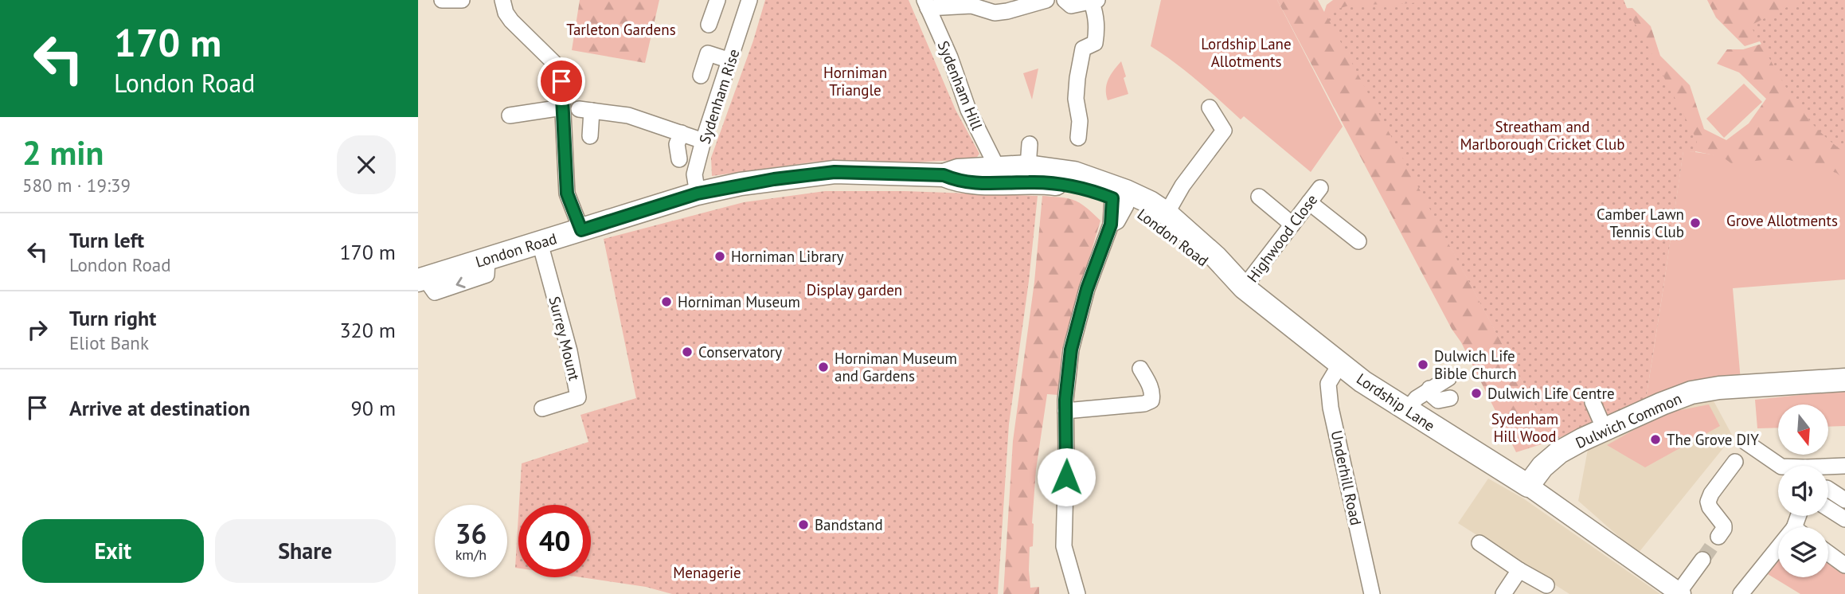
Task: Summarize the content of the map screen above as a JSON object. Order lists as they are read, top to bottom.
{
  "streets": {
    "highway": ["London Road", "Lordship Lane", "Dulwich Common"],
    "street": [
      "Sydenham Hill",
      "Sydenham Rise",
      "Highwood Close",
      "Surrey Mount",
      "Underhill Road"
    ]
  },
  "crossings": [
    ["Sydenham Hill", "London Road"],
    ["Sydenham Rise", "London Road"],
    ["London Road", "Highwood Close"],
    ["London Road", "Surrey Mount"],
    ["London Road", "Lordship Lane"],
    ["Highwood Close", "Lordship Lane"],
    ["Lordship Lane", "Dulwich Common"],
    ["Lordship Lane", "Underhill Road"]
  ],
  "parks": [
    "Tarleton Gardens",
    "Lordship Lane Allotments",
    "Horniman Triangle",
    "Streatham and Marlborough Cricket Club",
    "Grove Allotments",
    "Display garden",
    "Sydenham Hill Wood",
    "Menagerie"
  ],
  "places": [
    "Camber Lawn Tennis Club",
    "Horniman Library",
    "Horniman Museum",
    "Conservatory",
    "Dulwich Life Bible Church",
    "Horniman Museum and Gardens",
    "Dulwich Life Centre",
    "The Grove DIY",
    "Bandstand"
  ],
  "north": "bottom",
  "page": {
    "turn": ["170 m", "London Road"],
    "heading": ["2 min", "580 m · 19:39"],
    "list": [
      {
        "name": "Turn left",
        "note": "London Road",
        "value": "170 m"
      },
      {
        "name": "Turn right",
        "note": "Eliot Bank",
        "value": "320 m"
      },
      {
        "name": "Arrive at destination",
        "value": "90 m"
      }
    ],
    "speed": "36 km/h",
    "limit": "40",
    "buttons": ["Exit", "Share"]
  }
}
